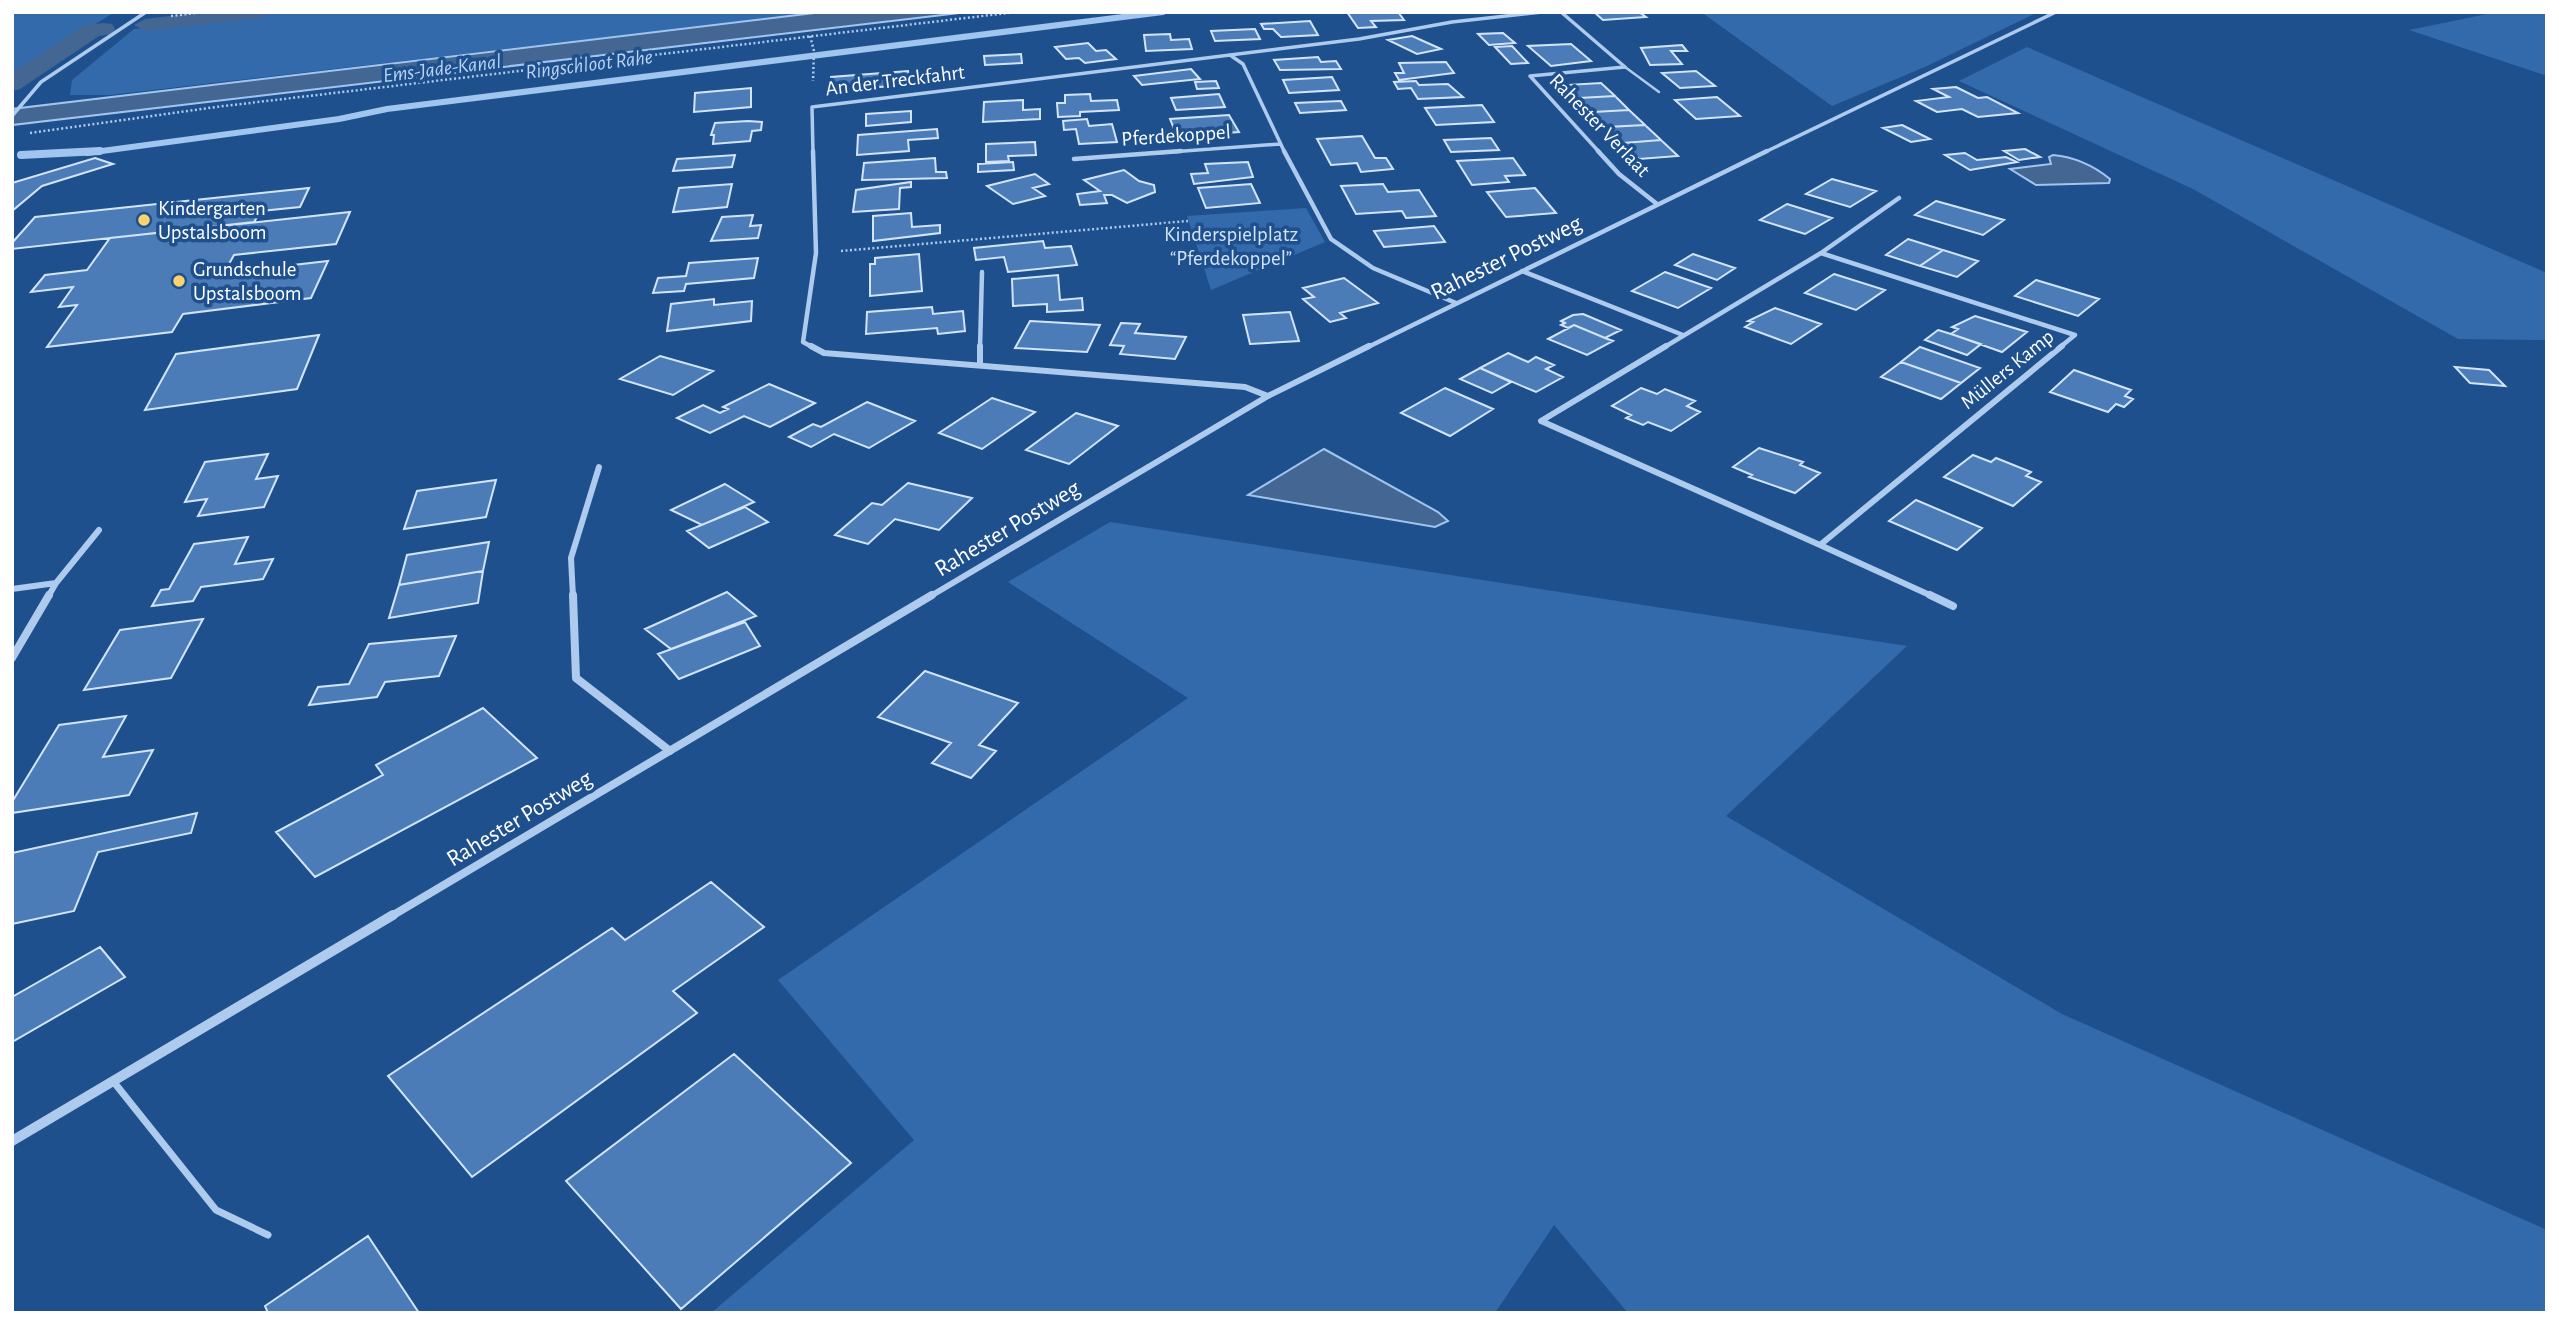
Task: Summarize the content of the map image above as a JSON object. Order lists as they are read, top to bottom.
{
  "streets": {
    "street": [
      "An der Treckfahrt",
      "Rahester Verlaat",
      "Pferdekoppel",
      "Rahester Postweg",
      "Müllers Kamp"
    ]
  },
  "crossings": [
    ["An der Treckfahrt", "Pferdekoppel"],
    ["An der Treckfahrt", "Rahester Postweg"],
    ["Rahester Verlaat", "Rahester Postweg"],
    ["Pferdekoppel", "Rahester Postweg"]
  ],
  "water": ["Ringschloot Rahe", "Ems-Jade-Kanal"],
  "parks": ["Kinderspielplatz “Pferdekoppel”"],
  "places": ["Kindergarten Upstalsboom", "Grundschule Upstalsboom"]
}
